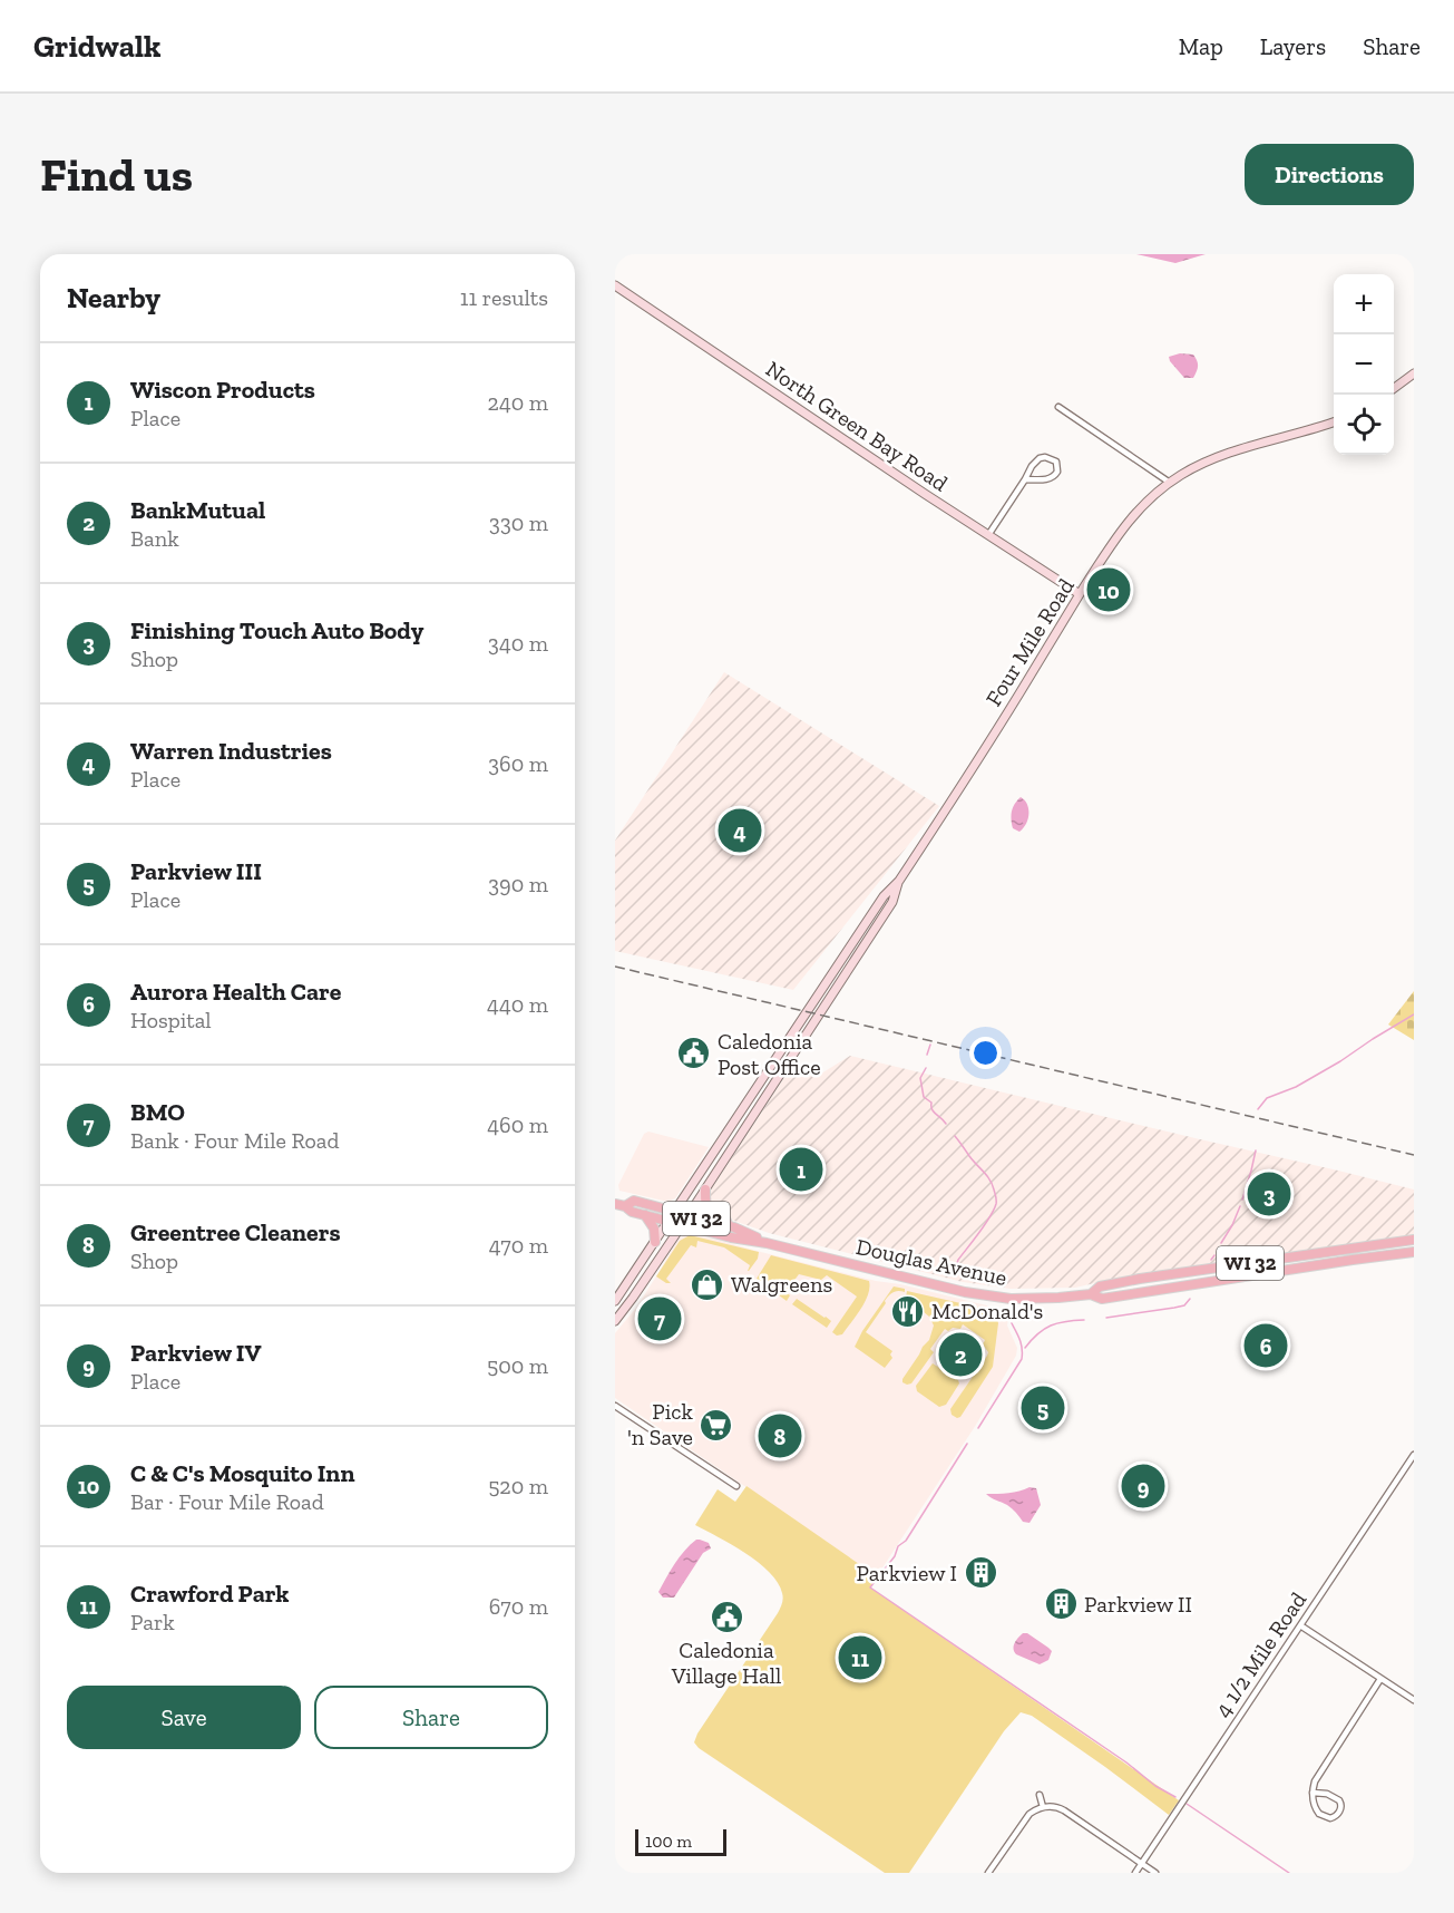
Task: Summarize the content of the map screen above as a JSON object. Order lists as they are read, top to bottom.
{
  "streets": {
    "main road": ["WI 32", "Douglas Avenue"],
    "street": ["North Green Bay Road", "Four Mile Road", "4 1/2 Mile Road"]
  },
  "crossings": [
    ["North Green Bay Road", "Four Mile Road"],
    ["Four Mile Road", "Douglas Avenue"]
  ],
  "places": {
    "public building": ["Caledonia Post Office", "Caledonia Village Hall"],
    "shop": ["Walgreens"],
    "restaurant": ["McDonald's"],
    "supermarket": ["Pick 'n Save"],
    "building": ["Parkview I", "Parkview II"]
  },
  "scale_bar": "100 m",
  "page": {
    "header": "Gridwalk",
    "nav": ["Map", "Layers", "Share"],
    "buttons": [
      "Directions",
      ["Save", "Share"]
    ],
    "title": "Find us",
    "heading": ["Nearby", "11 results"],
    "map_buttons": ["+", "−"],
    "list": [
      {
        "mark": "1",
        "name": "Wiscon Products",
        "note": "Place",
        "value": "240 m"
      },
      {
        "mark": "2",
        "name": "BankMutual",
        "note": "Bank",
        "value": "330 m"
      },
      {
        "mark": "3",
        "name": "Finishing Touch Auto Body",
        "note": "Shop",
        "value": "340 m"
      },
      {
        "mark": "4",
        "name": "Warren Industries",
        "note": "Place",
        "value": "360 m"
      },
      {
        "mark": "5",
        "name": "Parkview III",
        "note": "Place",
        "value": "390 m"
      },
      {
        "mark": "6",
        "name": "Aurora Health Care",
        "note": "Hospital",
        "value": "440 m"
      },
      {
        "mark": "7",
        "name": "BMO",
        "note": "Bank · Four Mile Road",
        "value": "460 m"
      },
      {
        "mark": "8",
        "name": "Greentree Cleaners",
        "note": "Shop",
        "value": "470 m"
      },
      {
        "mark": "9",
        "name": "Parkview IV",
        "note": "Place",
        "value": "500 m"
      },
      {
        "mark": "10",
        "name": "C & C's Mosquito Inn",
        "note": "Bar · Four Mile Road",
        "value": "520 m"
      },
      {
        "mark": "11",
        "name": "Crawford Park",
        "note": "Park",
        "value": "670 m"
      }
    ],
    "pins": [
      "10",
      "4",
      "1",
      "3",
      "7",
      "6",
      "2",
      "5",
      "8",
      "9",
      "11"
    ],
    "scale": "100 m"
  }
}
